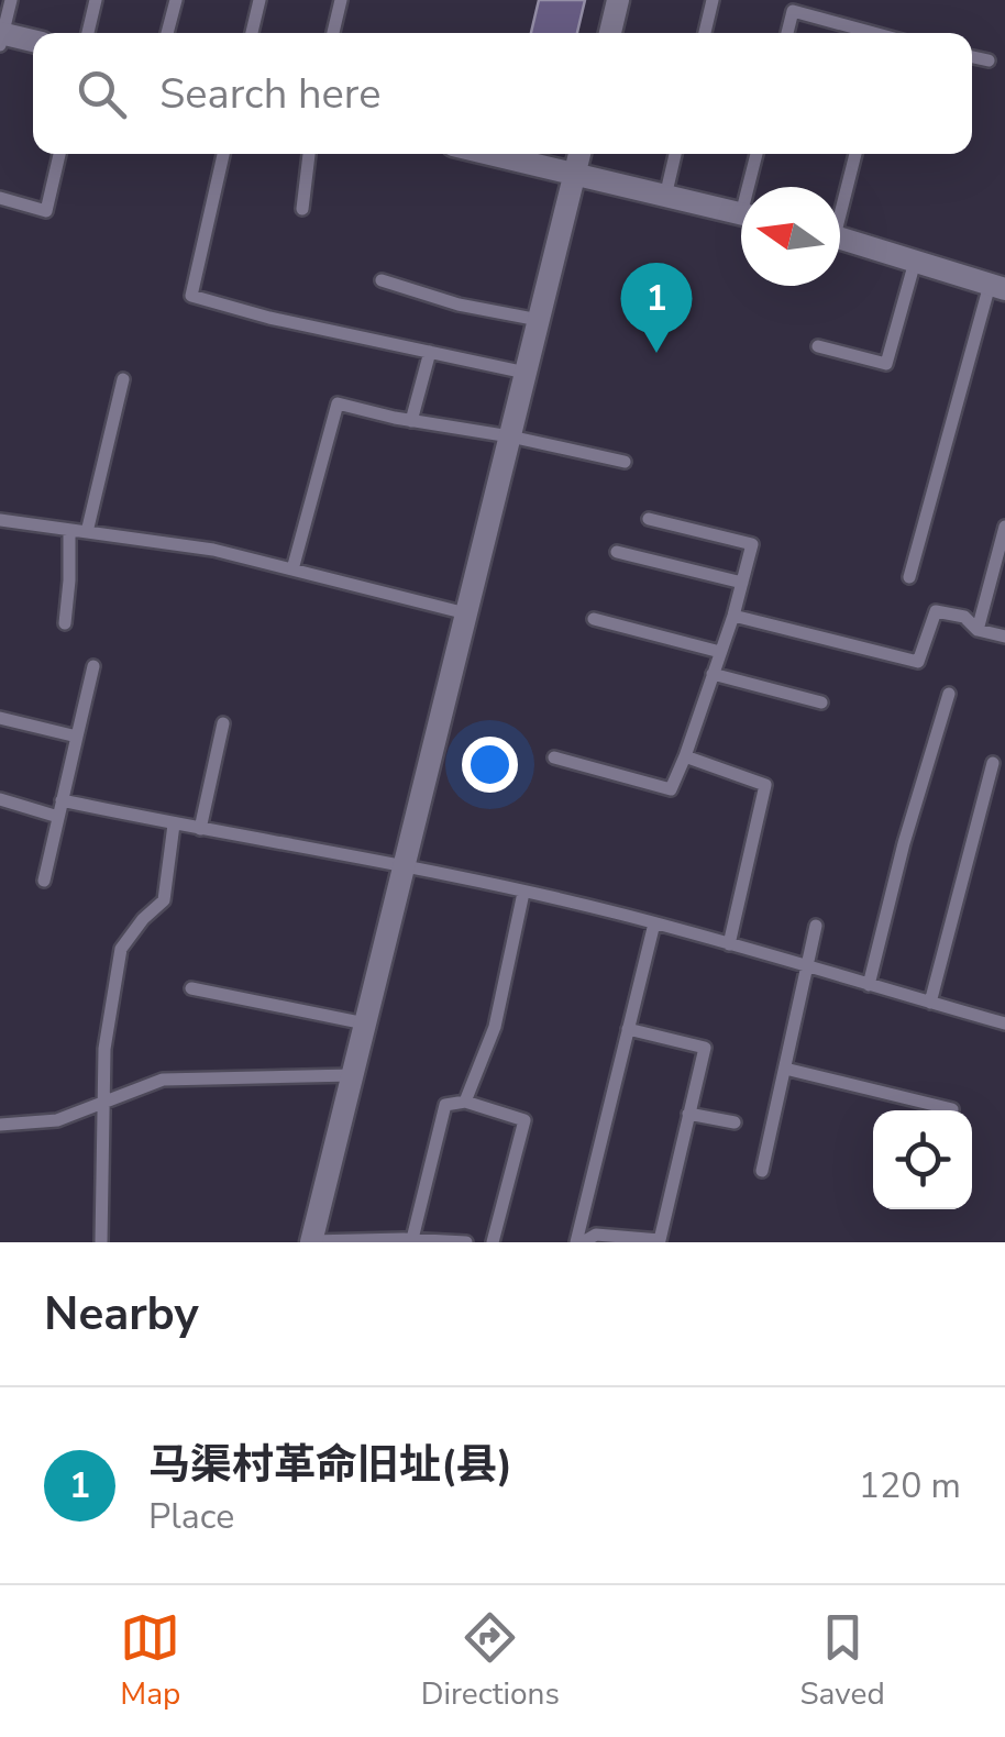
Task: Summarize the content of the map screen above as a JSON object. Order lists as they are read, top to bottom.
{
  "north": "left",
  "page": {
    "search": "Search here",
    "pins": "1",
    "heading": "Nearby",
    "list": [
      {
        "mark": "1",
        "name": "马渠村革命旧址(县)",
        "note": "Place",
        "value": "120 m"
      }
    ],
    "nav": ["Map", "Directions", "Saved"]
  }
}
